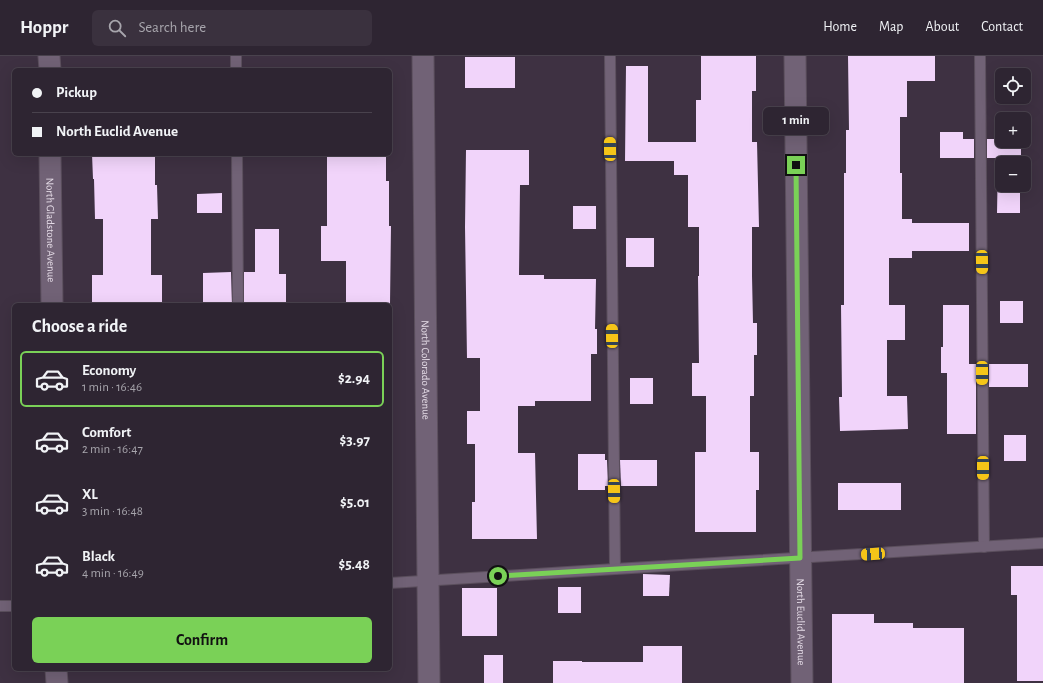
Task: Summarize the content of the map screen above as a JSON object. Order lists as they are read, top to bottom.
{
  "streets": {
    "street": ["North Gladstone Avenue", "North Colorado Avenue", "North Euclid Avenue"]
  },
  "page": {
    "header": "Hoppr",
    "search": "Search here",
    "nav": [
      "Home",
      "Map",
      "About",
      "Contact"
    ],
    "map_buttons": ["+", "−"],
    "banner": ["Pickup", "North Euclid Avenue"],
    "bubble": "1 min",
    "heading": "Choose a ride",
    "list": [
      {
        "name": "Economy",
        "note": "1 min · 16:46",
        "value": "$2.94"
      },
      {
        "name": "Comfort",
        "note": "2 min · 16:47",
        "value": "$3.97"
      },
      {
        "name": "XL",
        "note": "3 min · 16:48",
        "value": "$5.01"
      },
      {
        "name": "Black",
        "note": "4 min · 16:49",
        "value": "$5.48"
      }
    ],
    "buttons": "Confirm"
  }
}
